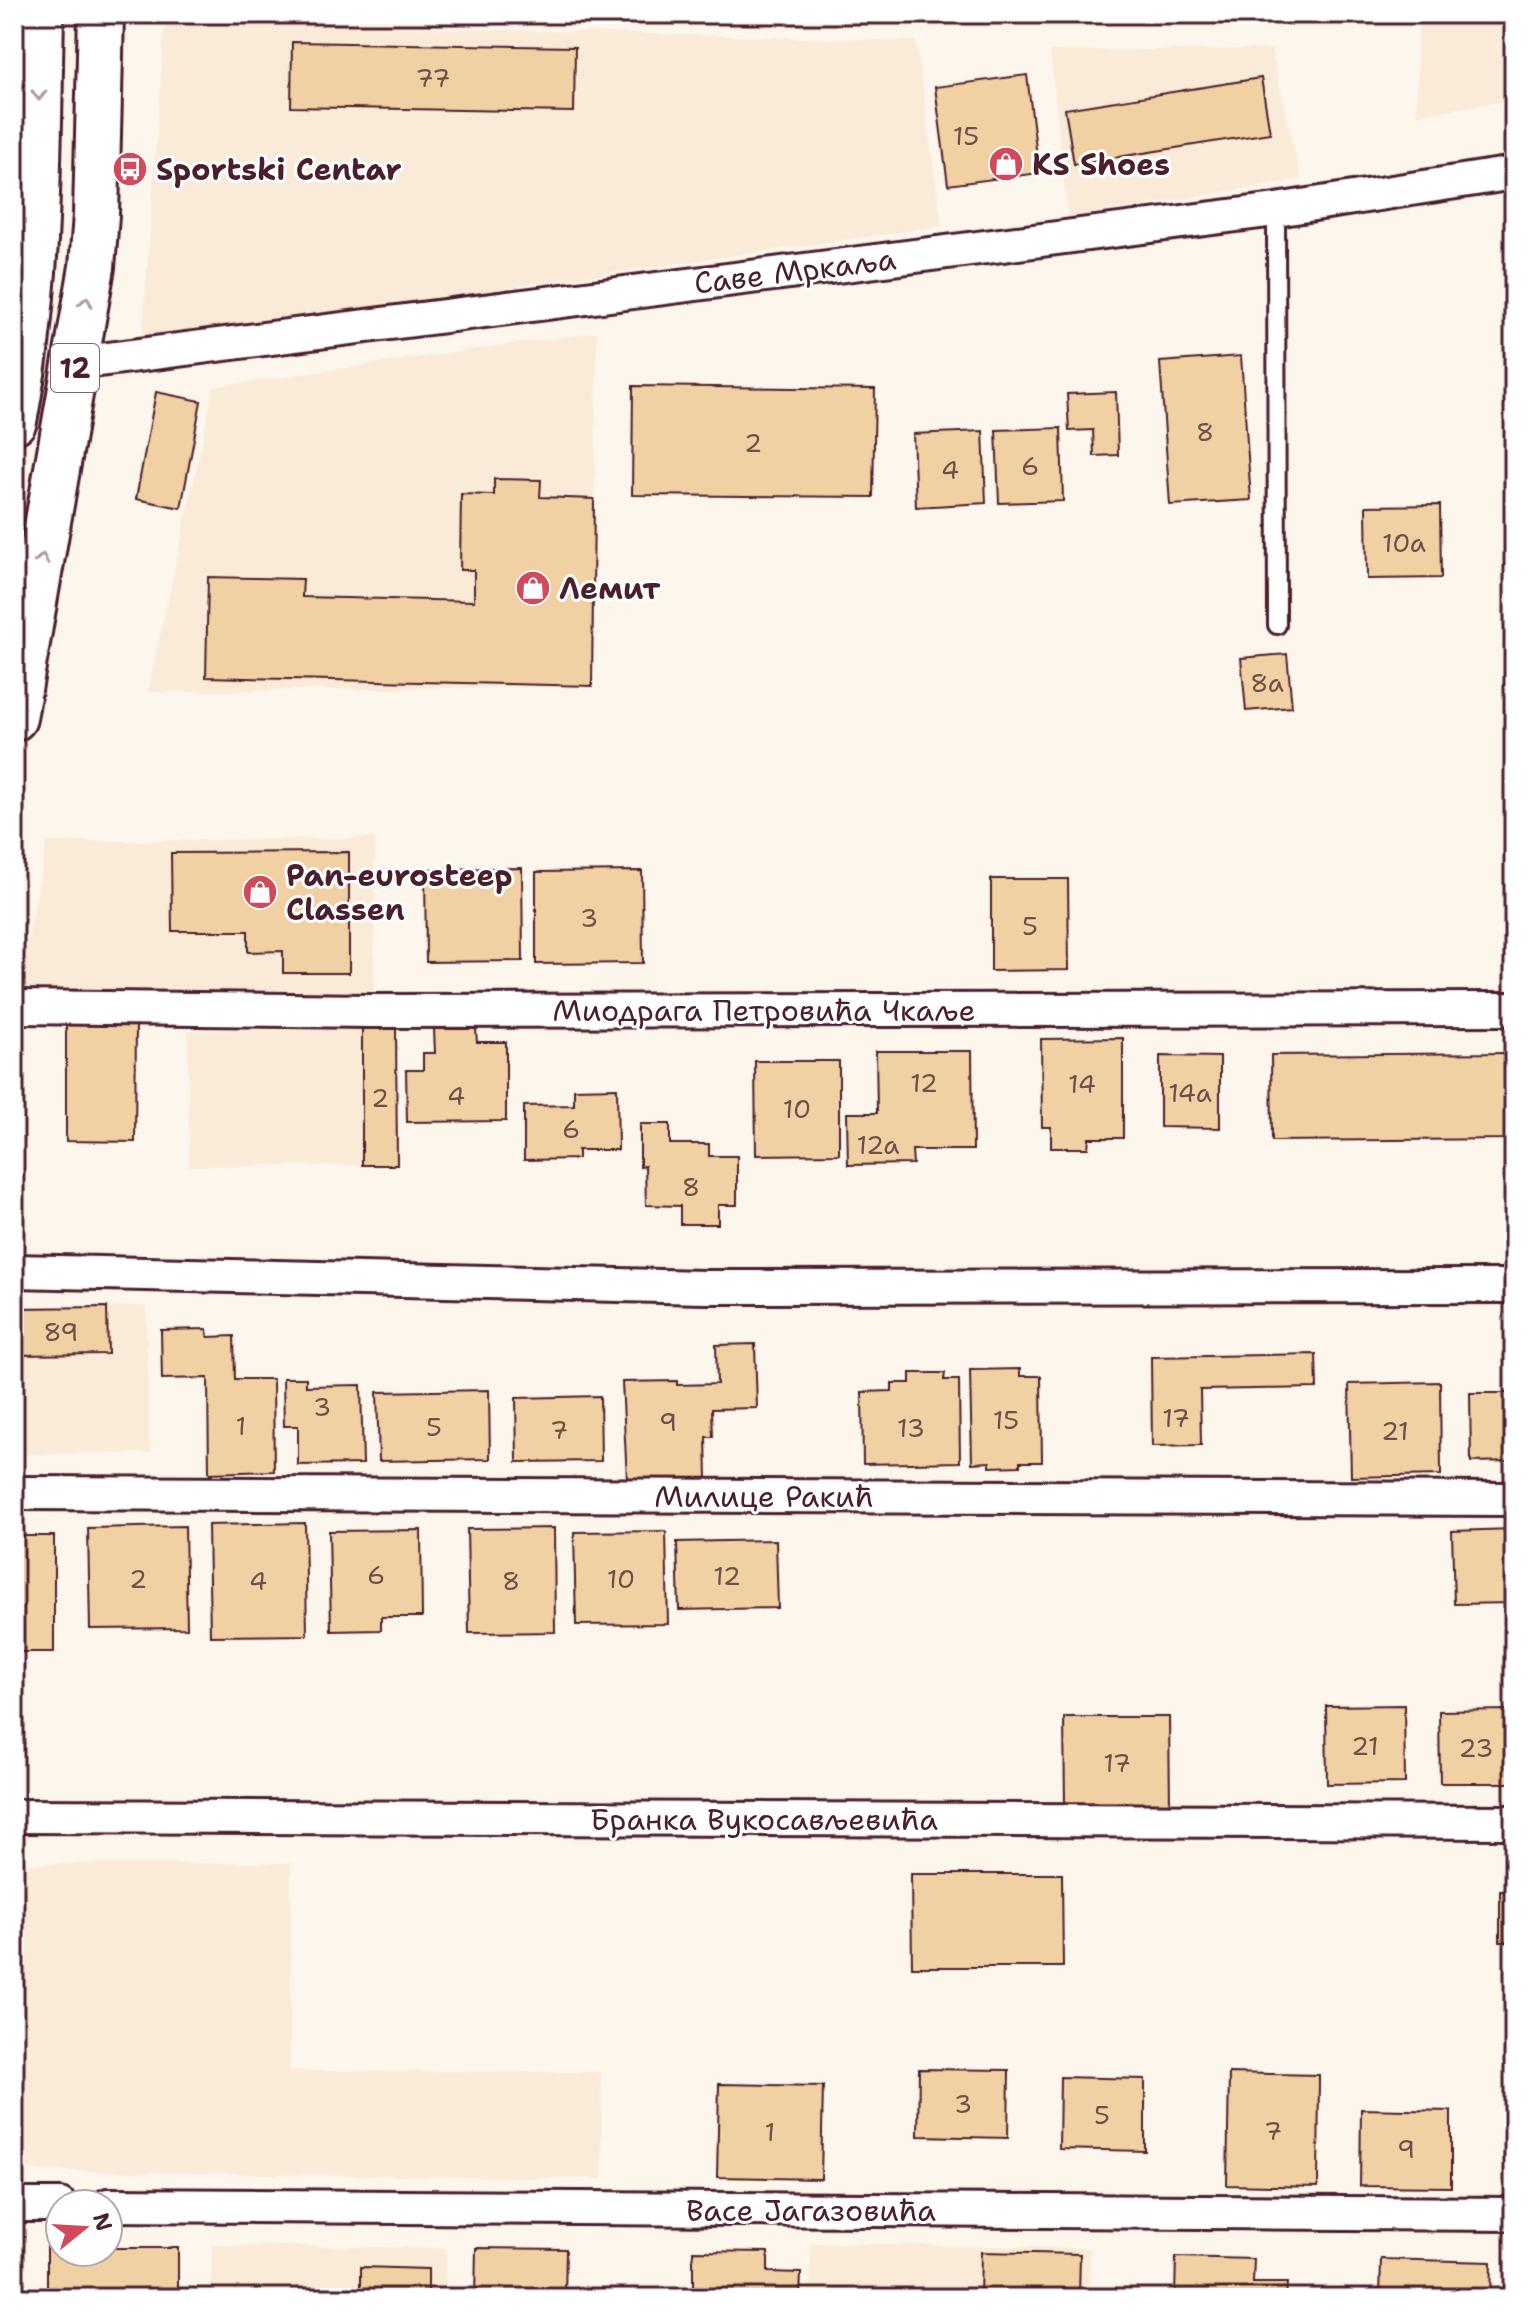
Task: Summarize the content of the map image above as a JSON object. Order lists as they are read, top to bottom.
{
  "streets": {
    "main road": ["12"],
    "street": [
      "Саве Мркаља",
      "Миодрага Петровића Чкаље",
      "Милице Ракић",
      "Бранка Вукосављевића",
      "Васе Јагазовића"
    ]
  },
  "crossings": [
    ["Саве Мркаља", "12"]
  ],
  "places": {
    "shop": ["KS Shoes", "Лемит", "Pan-eurosteep Classen"],
    "bus stop": ["Sportski Centar"]
  },
  "house_numbers": [
    "77",
    "15",
    "8",
    "2",
    "6",
    "4",
    "10a",
    "8a",
    "3",
    "5",
    "12",
    "14",
    "14a",
    "4",
    "2",
    "10",
    "6",
    "12a",
    "8",
    "89",
    "3",
    "17",
    "15",
    "9",
    "1",
    "5",
    "13",
    "7",
    "21",
    "6",
    "12",
    "2",
    "10",
    "4",
    "8",
    "21",
    "23",
    "17",
    "3",
    "5",
    "7",
    "1",
    "9"
  ],
  "north": "right"
}
